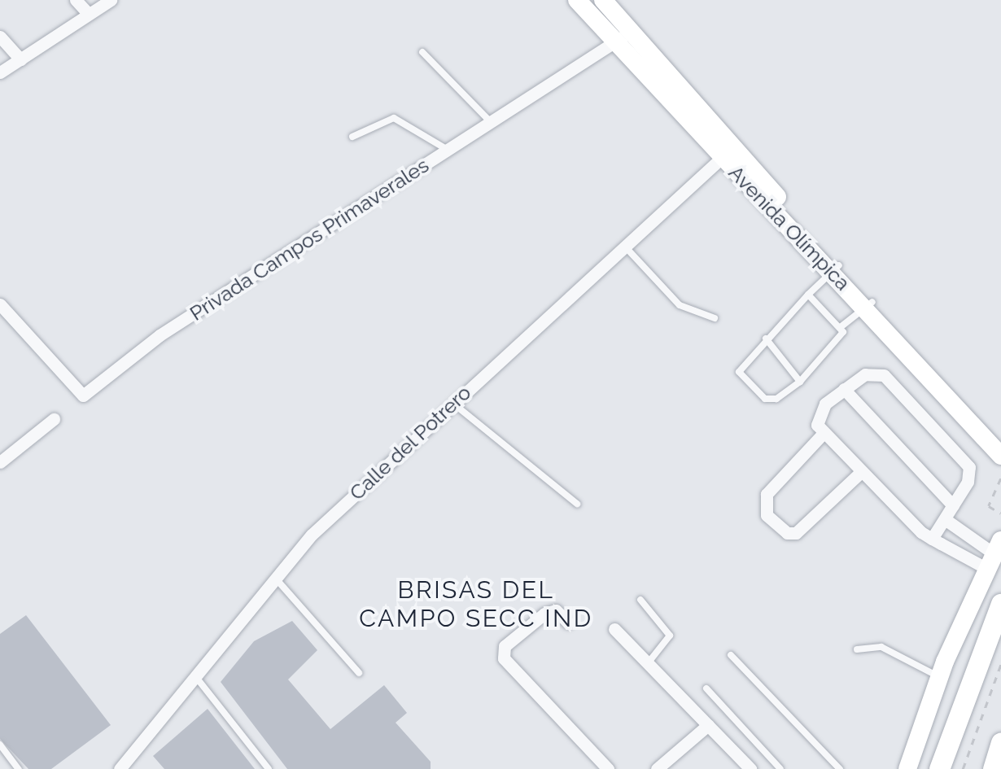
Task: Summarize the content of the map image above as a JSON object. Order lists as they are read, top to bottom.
{
  "streets": {
    "street": ["Avenida Olímpica", "Privada Campos Primaverales", "Calle del Potrero"]
  },
  "crossings": [
    ["Avenida Olímpica", "Privada Campos Primaverales"],
    ["Avenida Olímpica", "Calle del Potrero"]
  ],
  "districts": ["BRISAS DEL CAMPO SECC IND"]
}
